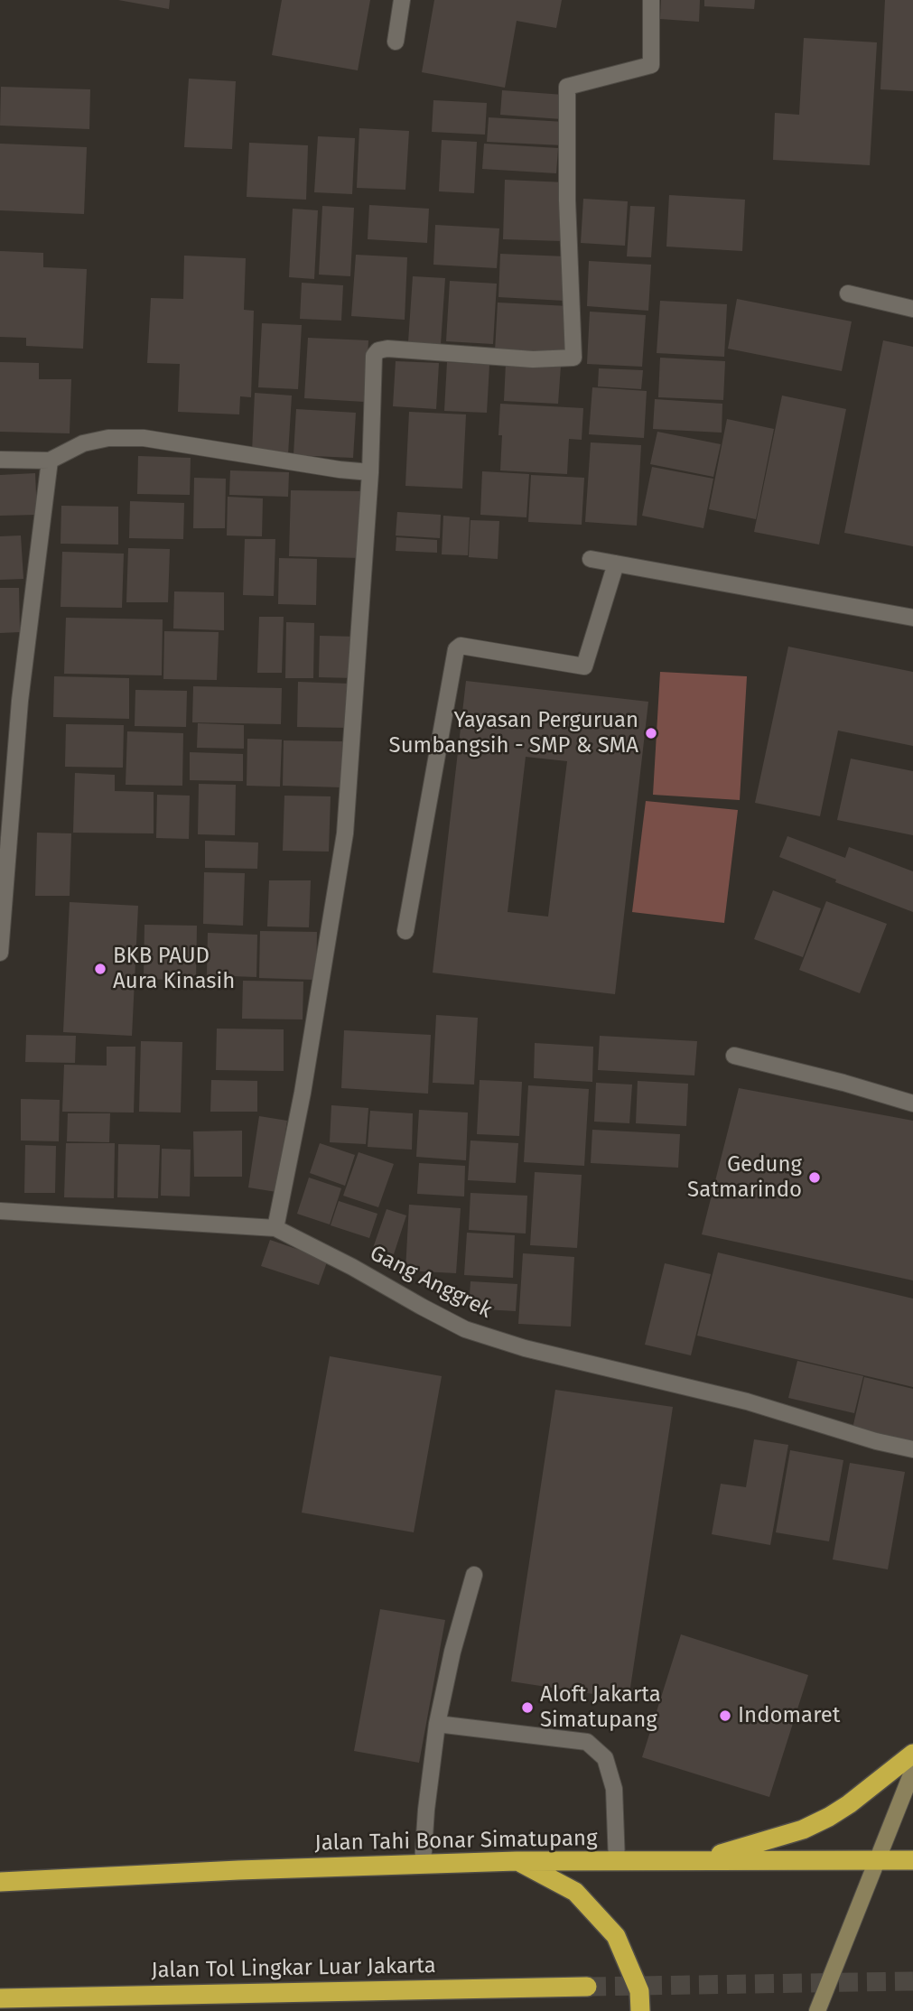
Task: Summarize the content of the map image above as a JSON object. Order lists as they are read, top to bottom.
{
  "streets": {
    "highway": ["Jalan Tahi Bonar Simatupang", "Jalan Tol Lingkar Luar Jakarta"],
    "street": ["Gang Anggrek"]
  },
  "places": [
    "Yayasan Perguruan Sumbangsih - SMP & SMA",
    "BKB PAUD Aura Kinasih",
    "Gedung Satmarindo",
    "Aloft Jakarta Simatupang",
    "Indomaret"
  ]
}
